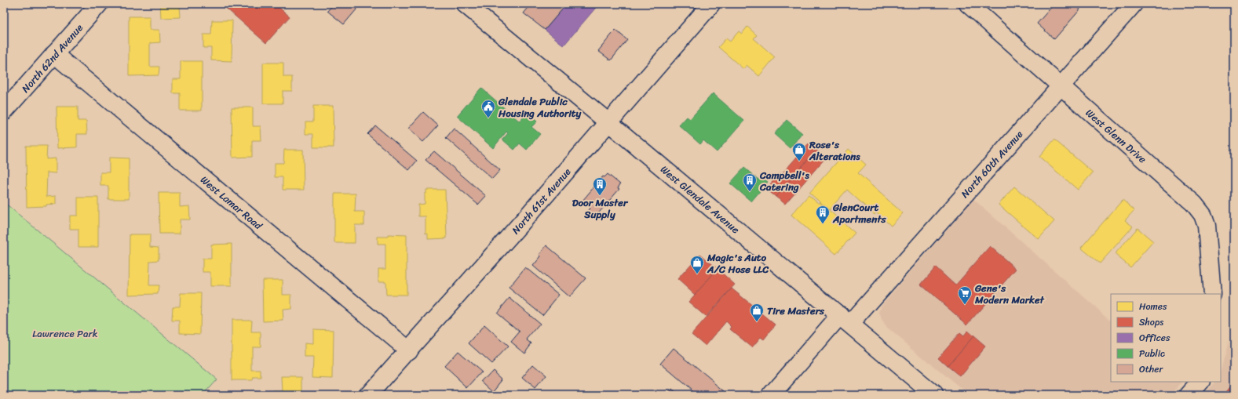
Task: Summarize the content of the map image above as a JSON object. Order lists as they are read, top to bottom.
{
  "streets": {
    "street": [
      "North 62nd Avenue",
      "West Glenn Drive",
      "North 60th Avenue",
      "West Glendale Avenue",
      "North 61st Avenue",
      "West Lamar Road"
    ]
  },
  "crossings": [
    ["North 62nd Avenue", "West Lamar Road"],
    ["West Glenn Drive", "North 60th Avenue"],
    ["North 60th Avenue", "West Glendale Avenue"],
    ["West Glendale Avenue", "North 61st Avenue"],
    ["North 61st Avenue", "West Lamar Road"]
  ],
  "parks": ["Lawrence Park"],
  "places": {
    "public building": ["Glendale Public Housing Authority"],
    "shop": ["Rose's Alterations", "Magic's Auto A/C Hose LLC", "Tire Masters"],
    "building": ["Campbell's Catering", "Door Master Supply", "GlenCourt Apartments"],
    "supermarket": ["Gene's Modern Market"]
  },
  "legend": [
    "Homes",
    "Shops",
    "Offices",
    "Public",
    "Other"
  ]
}
